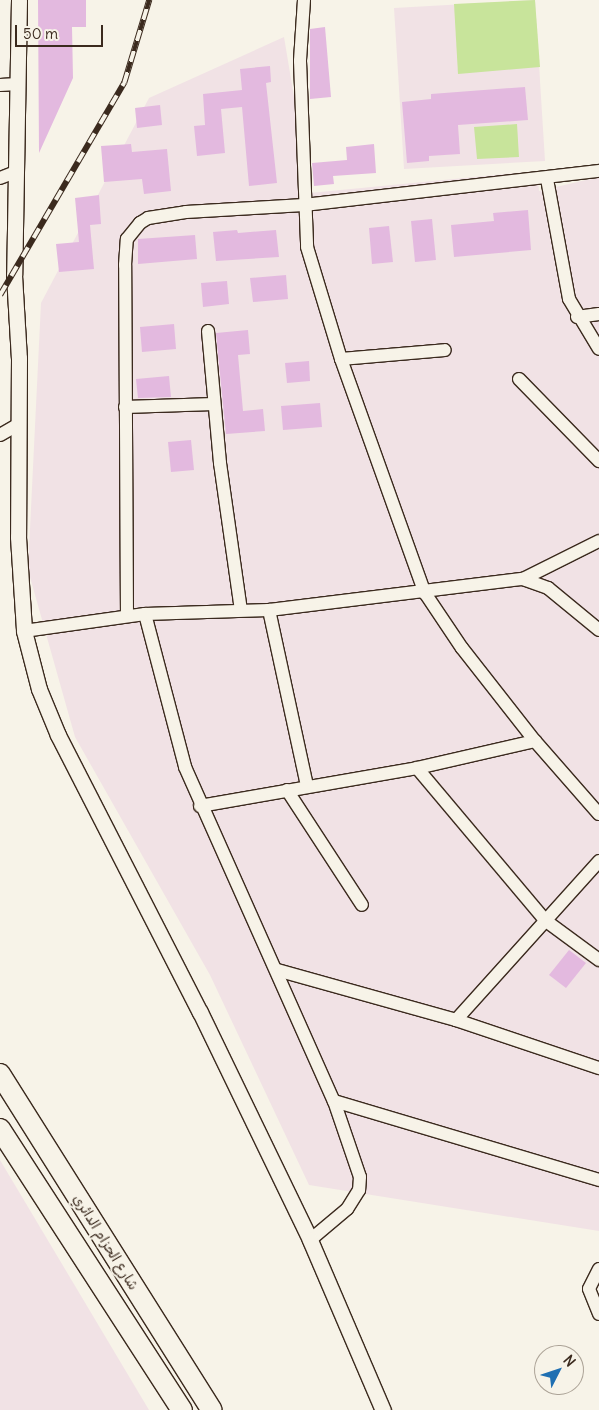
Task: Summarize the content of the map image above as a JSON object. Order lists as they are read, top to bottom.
{
  "streets": {
    "highway": ["شارع الحزام الدائري"]
  },
  "scale_bar": "50 m",
  "north": "top right"
}
